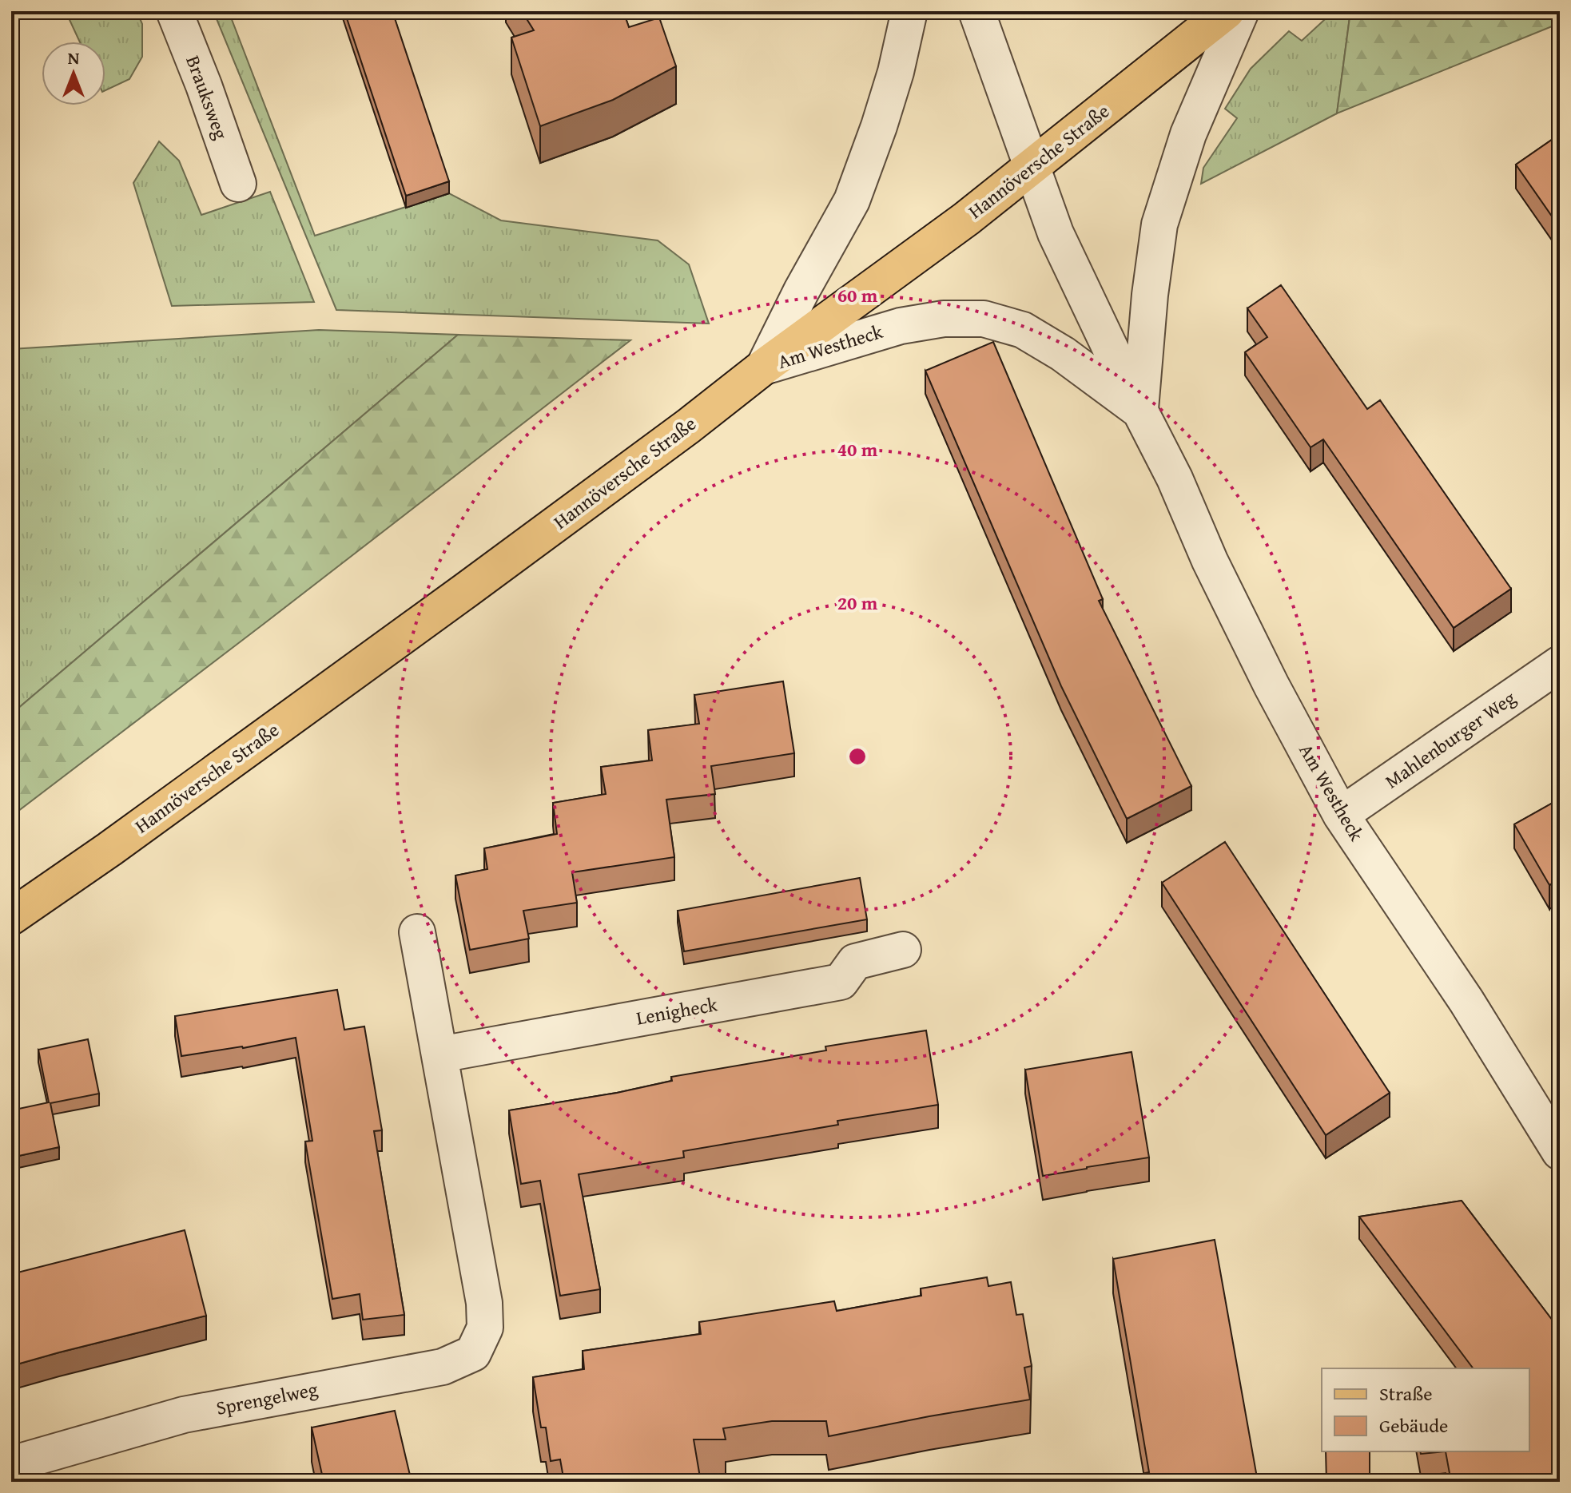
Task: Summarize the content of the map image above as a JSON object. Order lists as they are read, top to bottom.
{
  "streets": {
    "main road": ["Hannöversche Straße"],
    "street": [
      "Brauksweg",
      "Am Westheck",
      "Mahlenburger Weg",
      "Lenigheck",
      "Sprengelweg"
    ]
  },
  "crossings": [
    ["Hannöversche Straße", "Am Westheck"],
    ["Am Westheck", "Mahlenburger Weg"],
    ["Lenigheck", "Sprengelweg"]
  ],
  "legend": ["Straße", "Gebäude"],
  "north": "top",
  "rings": ["60 m", "40 m", "20 m"]
}
